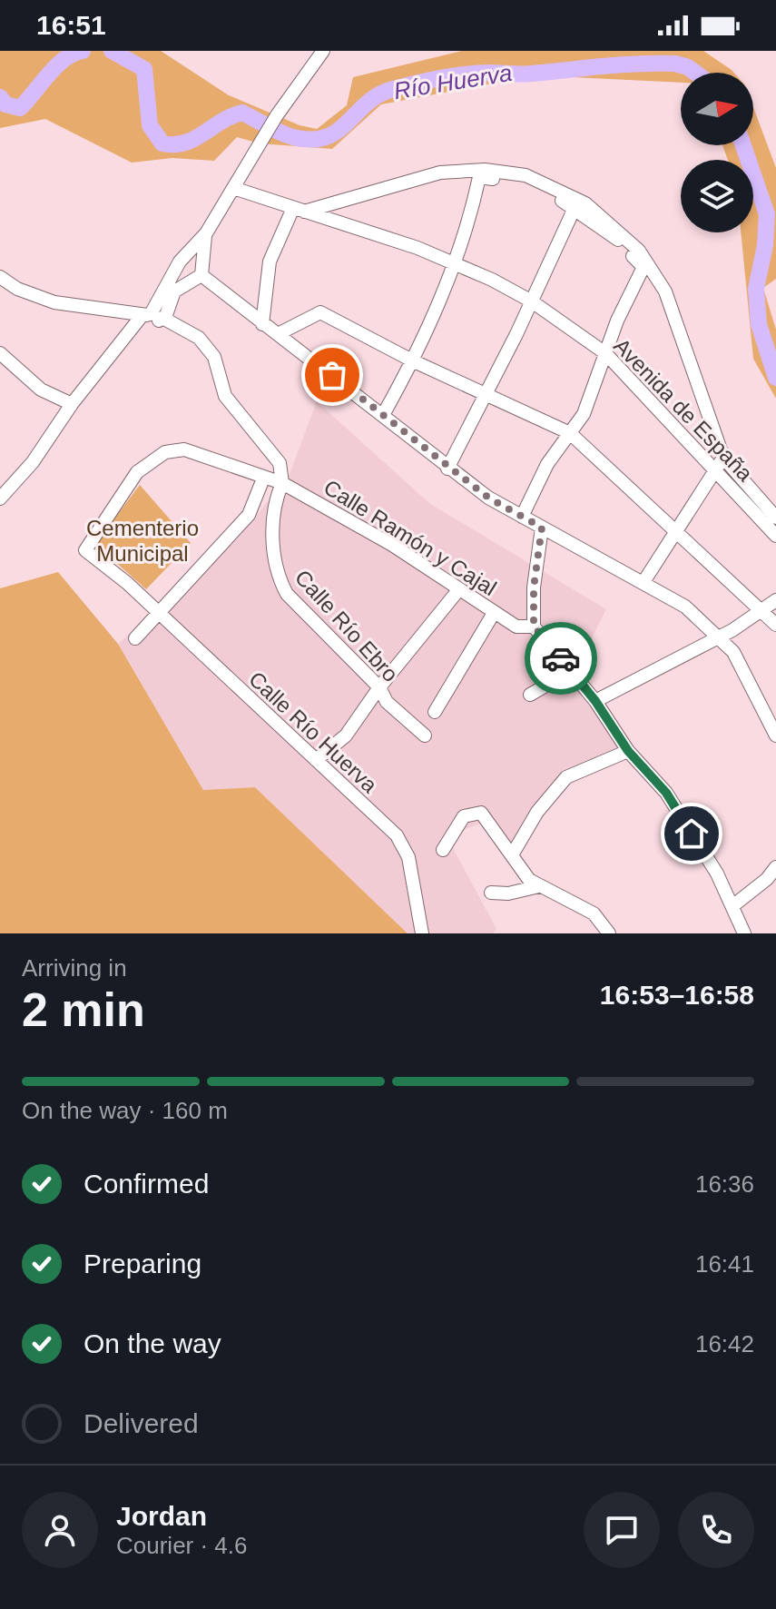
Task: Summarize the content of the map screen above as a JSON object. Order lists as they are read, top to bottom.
{
  "streets": {
    "street": [
      "Avenida de España",
      "Calle Ramón y Cajal",
      "Calle Río Ebro",
      "Calle Río Huerva"
    ]
  },
  "crossings": [
    ["Calle Ramón y Cajal", "Calle Río Ebro"],
    ["Calle Ramón y Cajal", "Calle Río Huerva"]
  ],
  "water": ["Río Huerva"],
  "parks": ["Cementerio Municipal"],
  "north": "right",
  "page": {
    "status": "16:51",
    "heading": ["2 min", "Arriving in", "16:53–16:58"],
    "panel": ["Jordan", "Courier · 4.6"],
    "bar": "On the way · 160 m",
    "list": [
      ["Confirmed", "16:36"],
      ["Preparing", "16:41"],
      ["On the way", "16:42"],
      "Delivered"
    ]
  }
}
